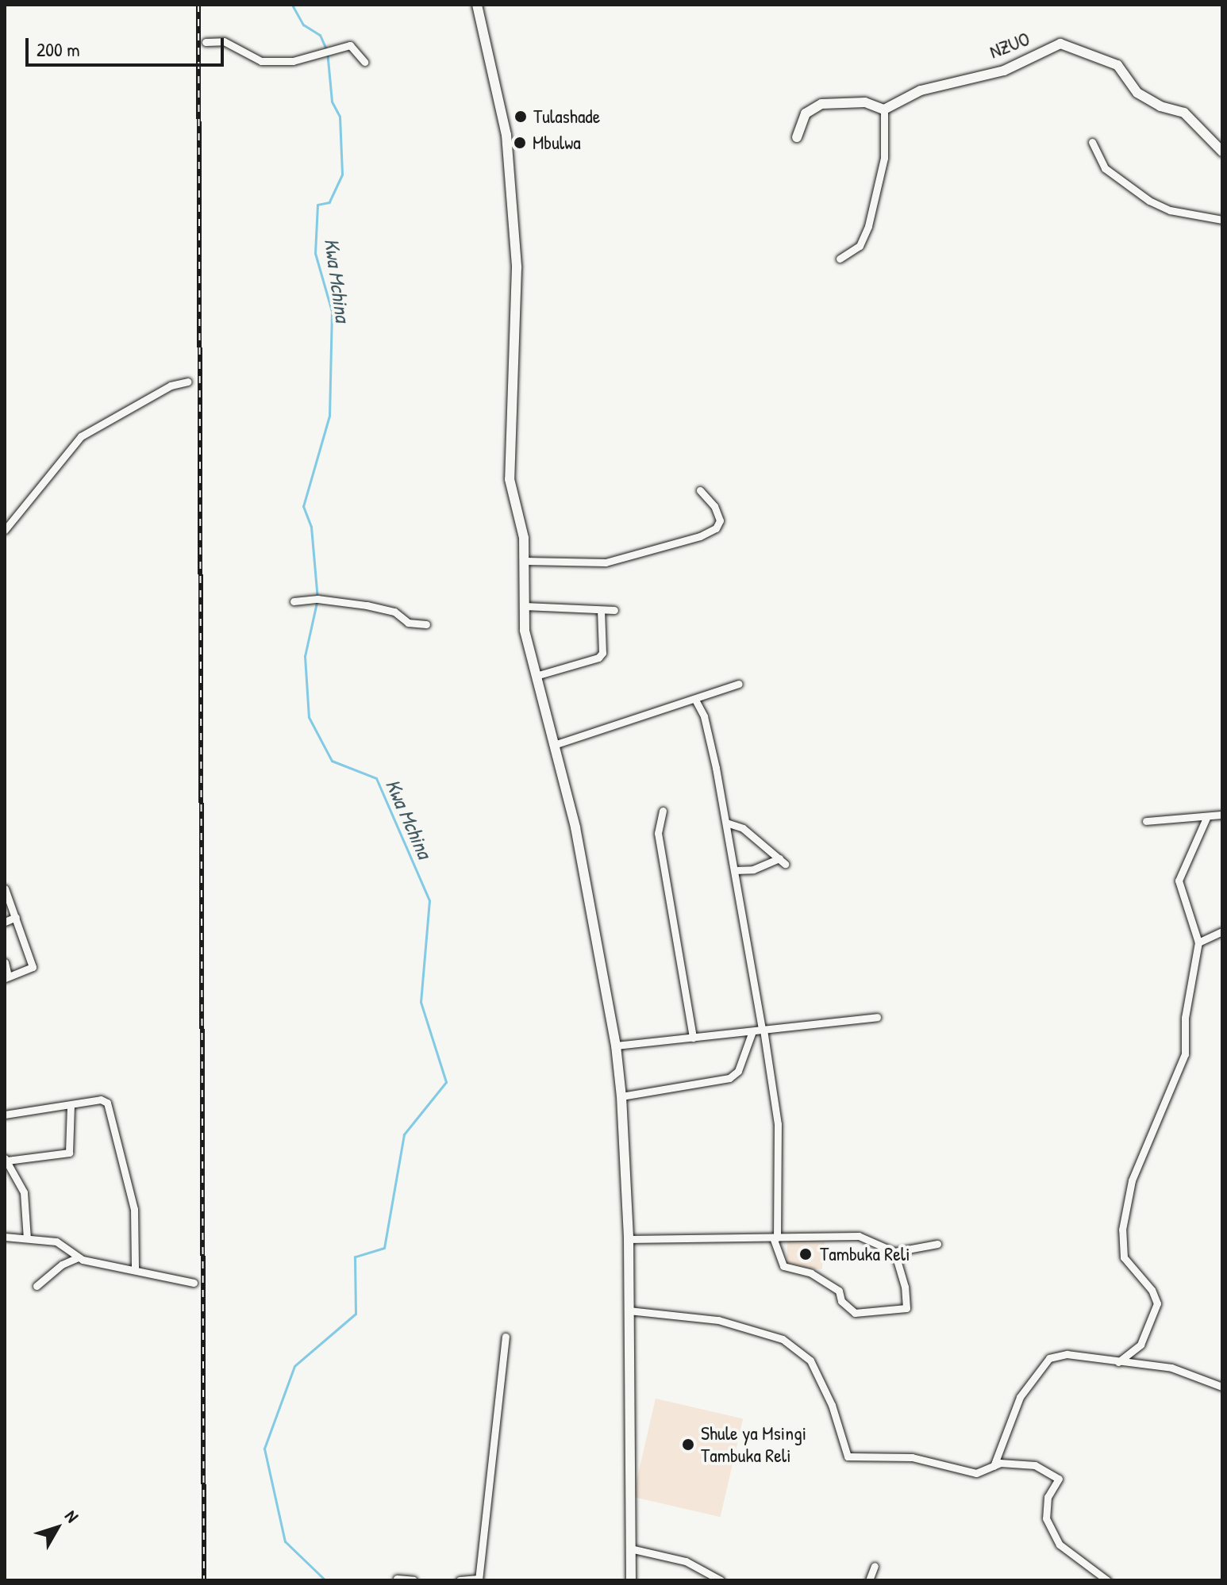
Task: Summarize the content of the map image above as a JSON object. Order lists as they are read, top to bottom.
{
  "streets": {
    "street": ["NZUO"]
  },
  "water": ["Kwa Mchina"],
  "places": [
    "Tulashade",
    "Mbulwa",
    "Tambuka Reli",
    "Shule ya Msingi Tambuka Reli"
  ],
  "scale_bar": "200 m",
  "north": "top right"
}
